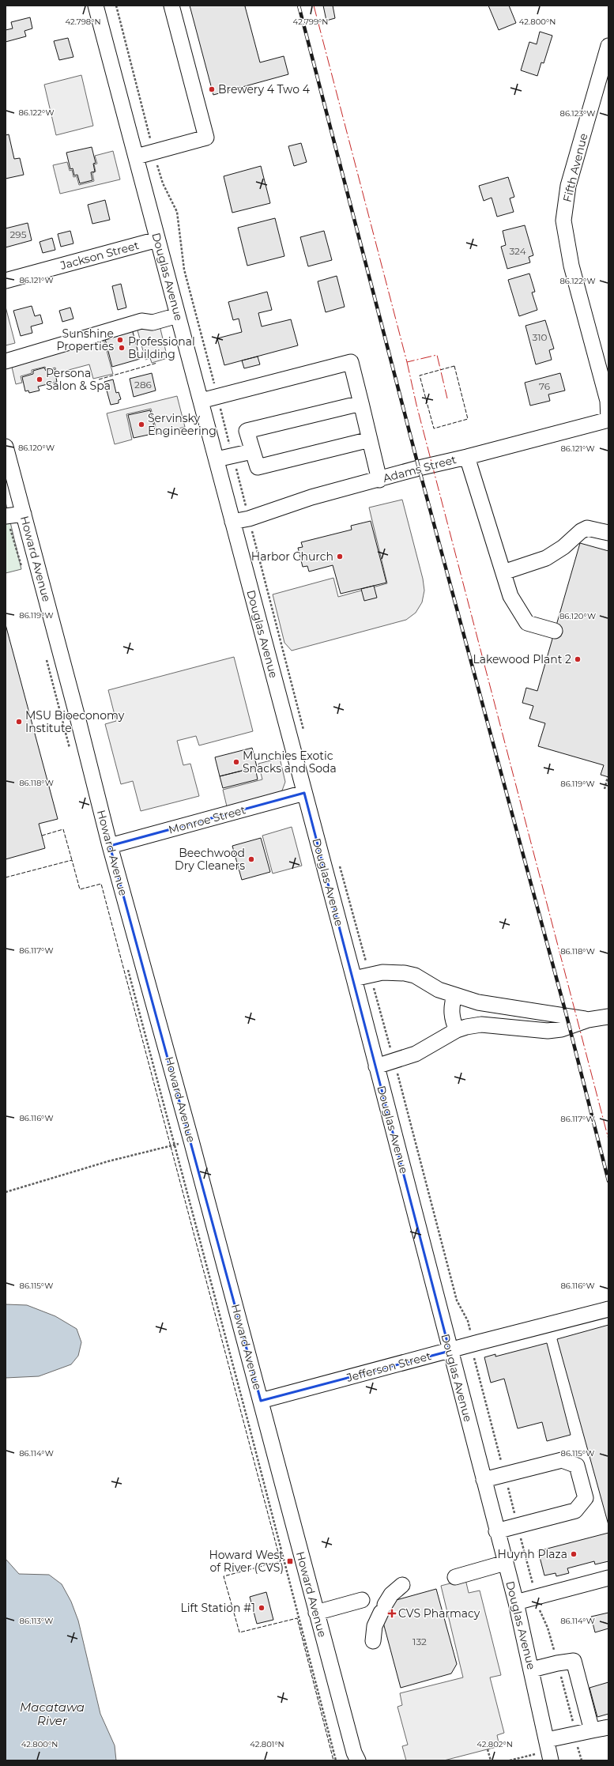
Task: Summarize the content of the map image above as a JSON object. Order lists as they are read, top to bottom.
{
  "streets": {
    "street": [
      "Fifth Avenue",
      "Jackson Street",
      "Douglas Avenue",
      "Adams Street",
      "Howard Avenue",
      "Monroe Street",
      "Jefferson Street"
    ]
  },
  "crossings": [
    ["Fifth Avenue", "Adams Street"],
    ["Jackson Street", "Douglas Avenue"],
    ["Douglas Avenue", "Adams Street"],
    ["Douglas Avenue", "Monroe Street"],
    ["Douglas Avenue", "Jefferson Street"],
    ["Howard Avenue", "Monroe Street"],
    ["Howard Avenue", "Jefferson Street"]
  ],
  "water": ["Macatawa River"],
  "places": {
    "other": [
      "Brewery 4 Two 4",
      "Sunshine Properties",
      "Professional Building",
      "Persona Salon & Spa",
      "Servinsky Engineering",
      "Harbor Church",
      "Lakewood Plant 2",
      "MSU Bioeconomy Institute",
      "Munchies Exotic Snacks and Soda",
      "Beechwood Dry Cleaners",
      "Huynh Plaza",
      "Lift Station #1"
    ],
    "transit": ["Howard West of River (CVS)"],
    "health": ["CVS Pharmacy"]
  },
  "house_numbers": [
    "295",
    "324",
    "310",
    "286",
    "76",
    "132"
  ],
  "coordinates": [
    "42.798°N",
    "42.799°N",
    "42.800°N",
    "86.122°W",
    "86.123°W",
    "86.121°W",
    "86.120°W",
    "86.119°W",
    "86.118°W",
    "86.117°W",
    "86.116°W",
    "86.115°W",
    "86.114°W",
    "86.113°W",
    "42.801°N",
    "42.802°N"
  ]
}
